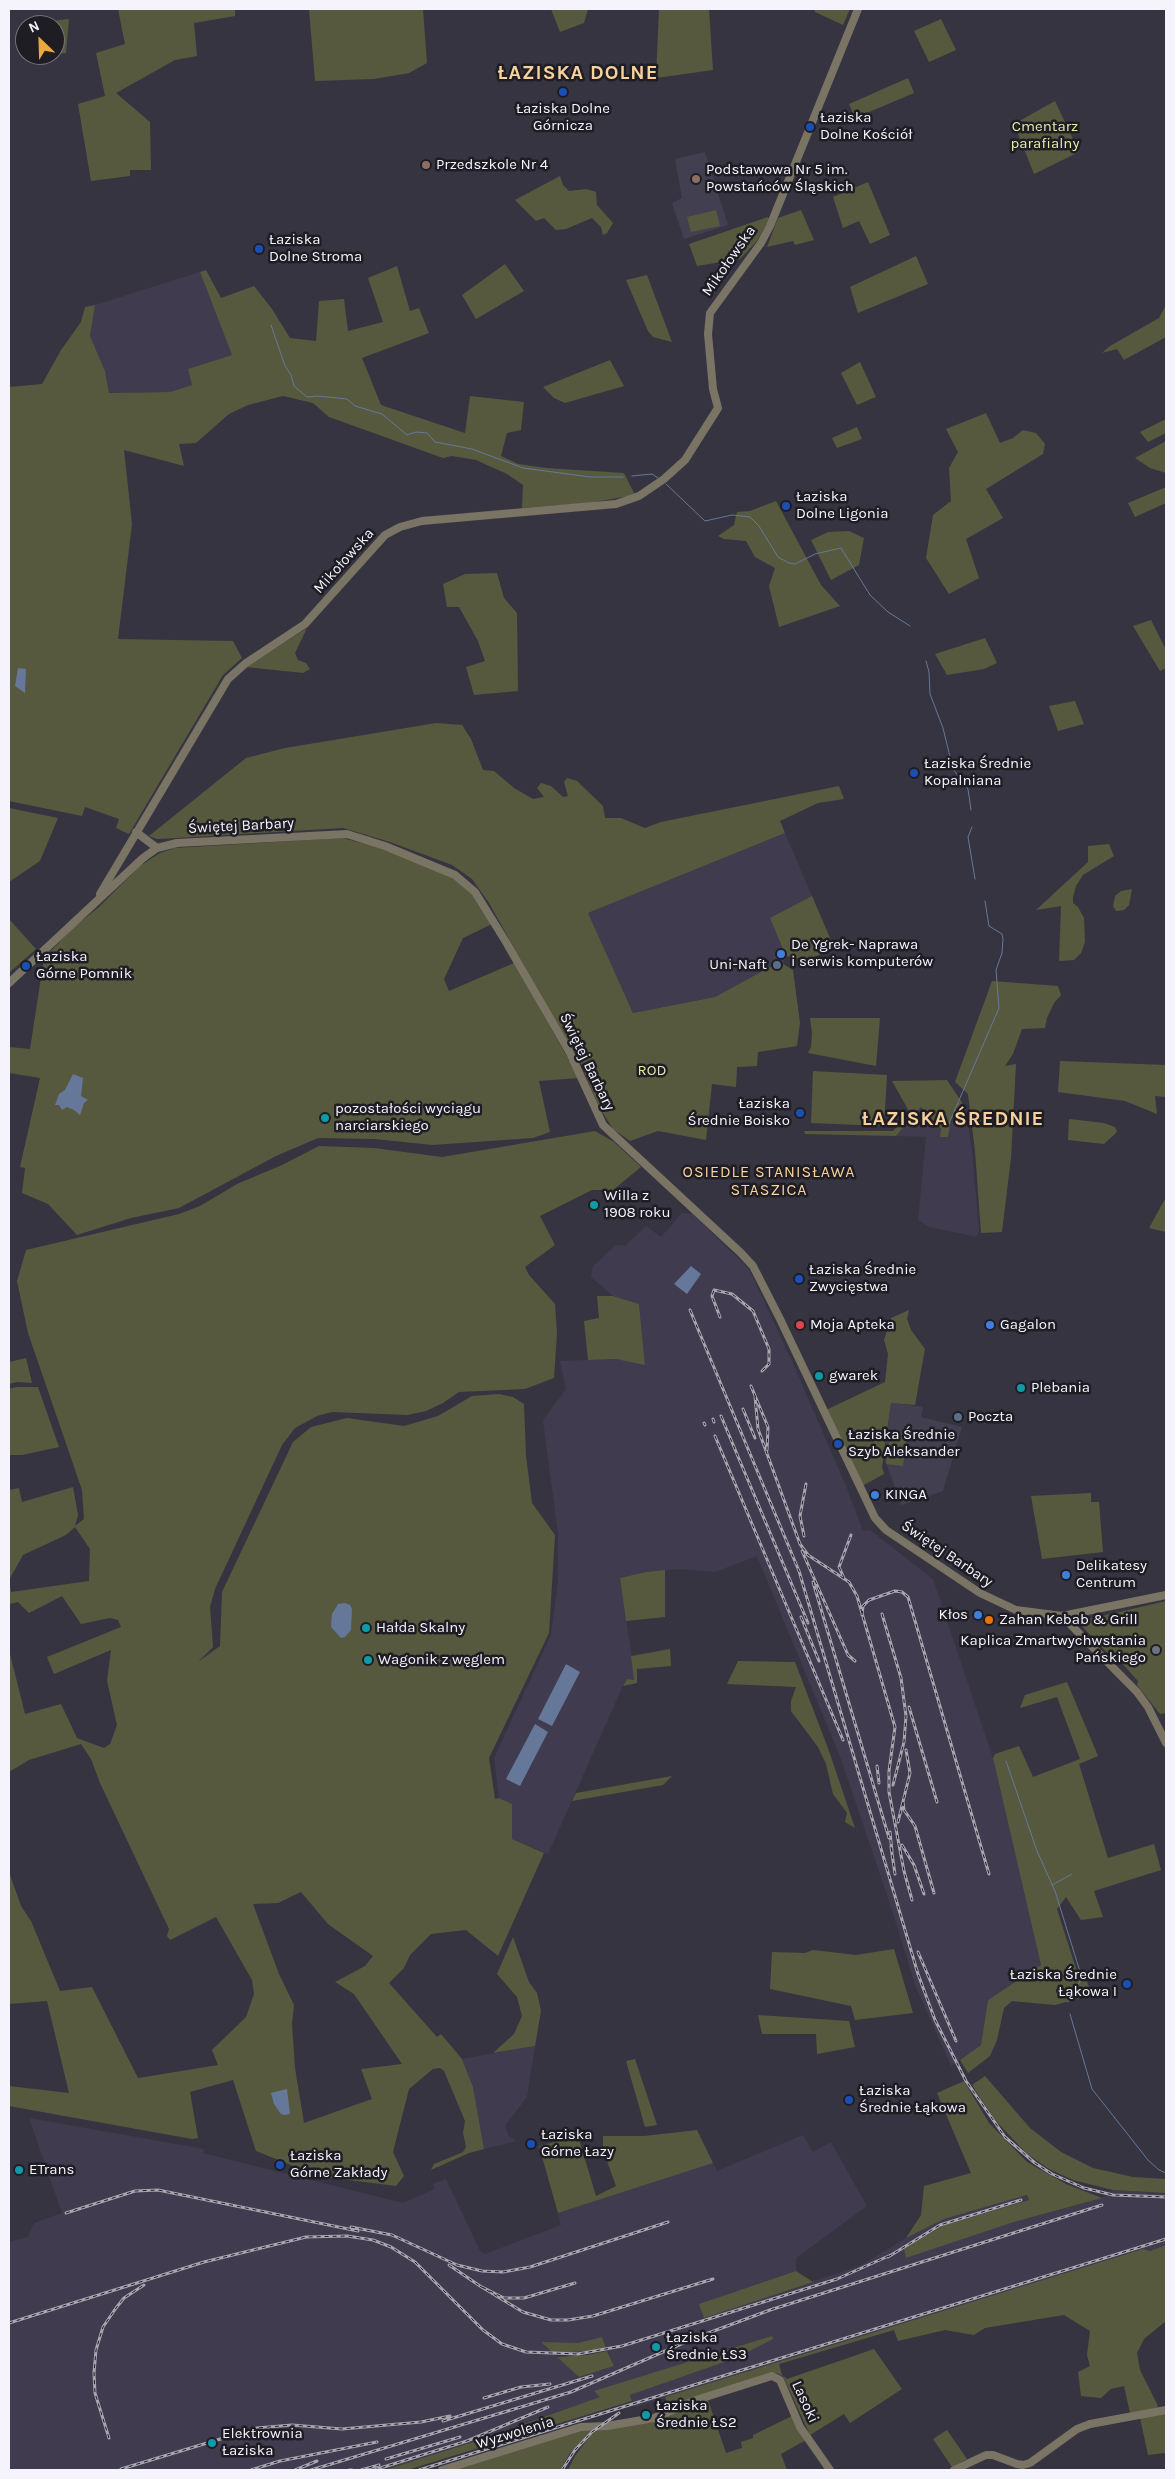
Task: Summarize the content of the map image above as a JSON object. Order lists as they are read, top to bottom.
{
  "streets": {
    "street": [
      "Mikołowska",
      "Świętej Barbary",
      "Lasoki",
      "Wyzwolenia"
    ]
  },
  "crossings": [
    ["Mikołowska", "Świętej Barbary"],
    ["Lasoki", "Wyzwolenia"]
  ],
  "districts": ["ŁAZISKA DOLNE", "ŁAZISKA ŚREDNIE", "OSIEDLE STANISŁAWA STASZICA"],
  "parks": ["Cmentarz parafialny", "ROD"],
  "places": [
    "Łaziska Dolne Górnicza",
    "Łaziska Dolne Kościół",
    "Przedszkole Nr 4",
    "Podstawowa Nr 5 im. Powstańców Śląskich",
    "Łaziska Dolne Stroma",
    "Łaziska Dolne Ligonia",
    "Łaziska Średnie Kopalniana",
    "De Ygrek- Naprawa i serwis komputerów",
    "Uni-Naft",
    "Łaziska Górne Pomnik",
    "Łaziska Średnie Boisko",
    "pozostałości wyciągu narciarskiego",
    "Willa z 1908 roku",
    "Łaziska Średnie Zwycięstwa",
    "Moja Apteka",
    "Gagalon",
    "gwarek",
    "Plebania",
    "Poczta",
    "Łaziska Średnie Szyb Aleksander",
    "KINGA",
    "Delikatesy Centrum",
    "Kłos",
    "Zahan Kebab & Grill",
    "Hałda Skalny",
    "Kaplica Zmartwychwstania Pańskiego",
    "Wagonik z węglem",
    "Łaziska Średnie Łąkowa I",
    "Łaziska Średnie Łąkowa",
    "Łaziska Górne Łazy",
    "Łaziska Górne Zakłady",
    "ETrans",
    "Łaziska Średnie ŁS3",
    "Łaziska Średnie ŁS2",
    "Elektrownia Łaziska"
  ],
  "north": "top left"
}
